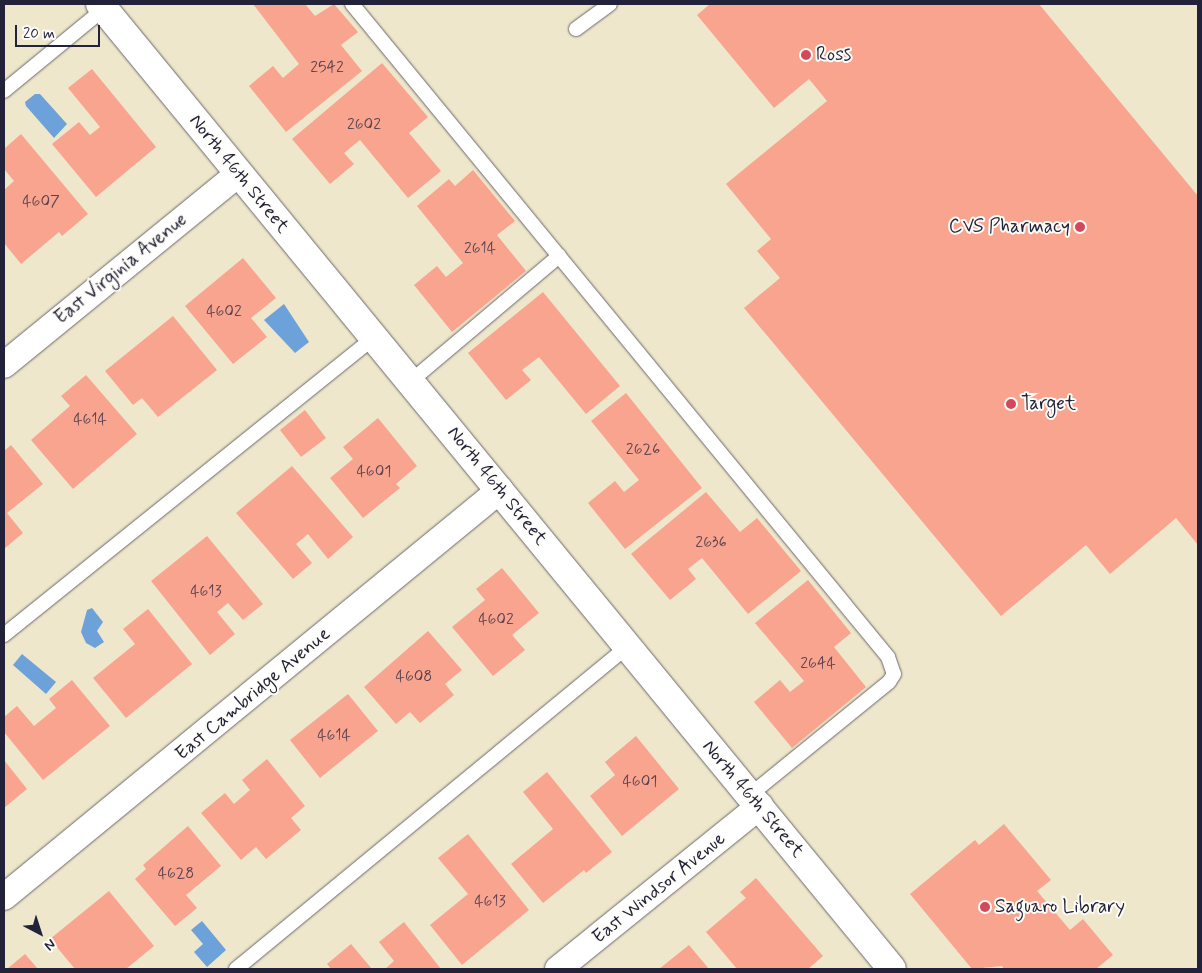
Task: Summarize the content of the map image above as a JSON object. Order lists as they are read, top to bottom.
{
  "streets": {
    "street": [
      "North 46th Street",
      "East Virginia Avenue",
      "East Cambridge Avenue",
      "East Windsor Avenue"
    ]
  },
  "crossings": [
    ["North 46th Street", "East Virginia Avenue"],
    ["North 46th Street", "East Cambridge Avenue"],
    ["North 46th Street", "East Windsor Avenue"]
  ],
  "places": [
    "Ross",
    "CVS Pharmacy",
    "Target",
    "Saguaro Library"
  ],
  "house_numbers": [
    "2542",
    "2602",
    "4607",
    "2614",
    "4602",
    "4614",
    "2626",
    "4601",
    "2636",
    "4613",
    "4602",
    "2644",
    "4608",
    "4614",
    "4601",
    "4628",
    "4613"
  ],
  "scale_bar": "20 m",
  "north": "bottom right"
}
